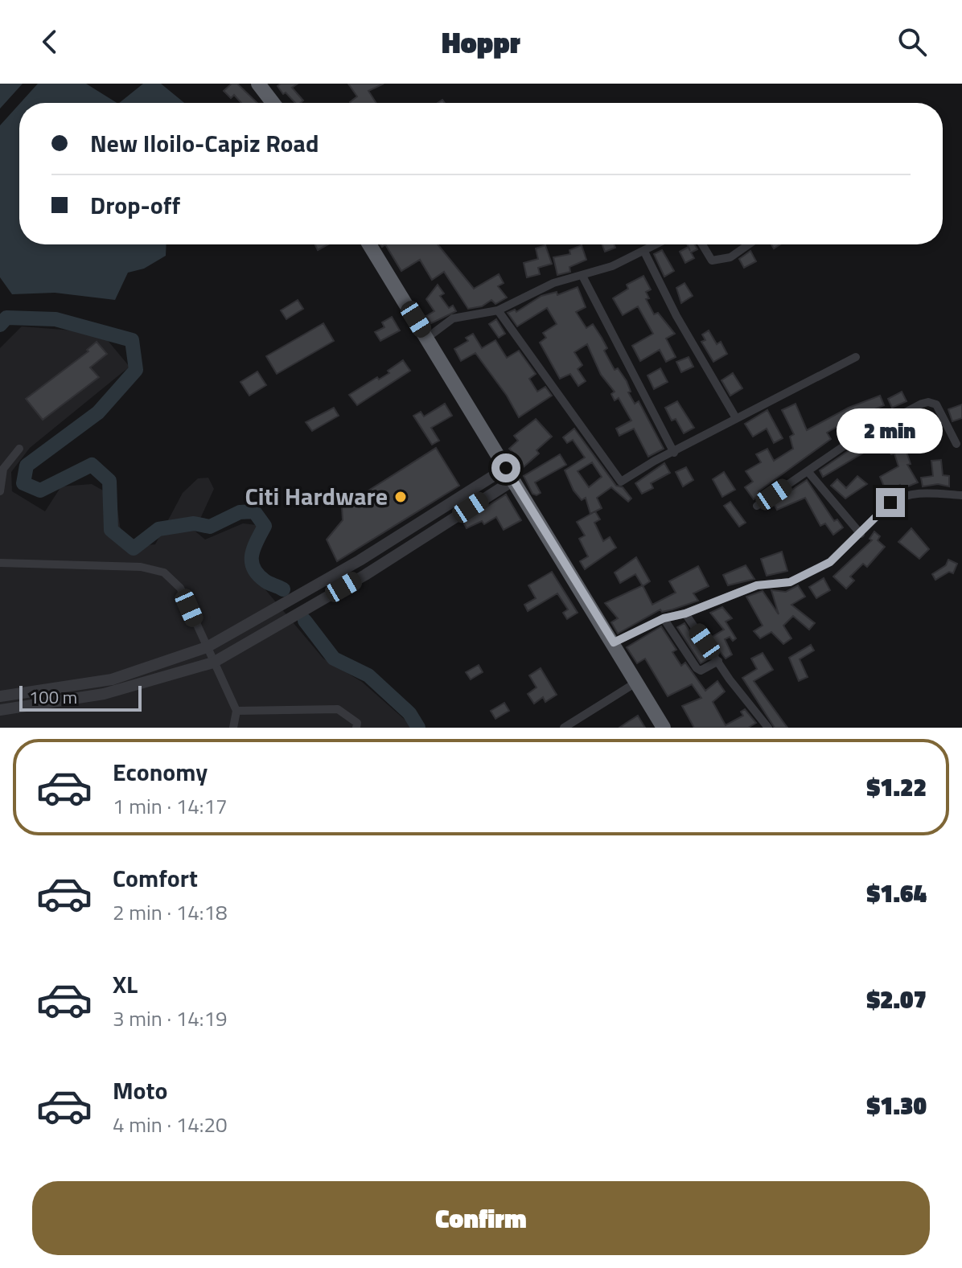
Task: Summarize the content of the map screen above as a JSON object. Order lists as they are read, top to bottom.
{
  "places": ["Citi Hardware"],
  "scale_bar": "100 m",
  "page": {
    "header": "Hoppr",
    "banner": ["New Iloilo-Capiz Road", "Drop-off"],
    "bubble": "2 min",
    "scale": "100 m",
    "list": [
      {
        "name": "Economy",
        "note": "1 min · 14:17",
        "value": "$1.22"
      },
      {
        "name": "Comfort",
        "note": "2 min · 14:18",
        "value": "$1.64"
      },
      {
        "name": "XL",
        "note": "3 min · 14:19",
        "value": "$2.07"
      },
      {
        "name": "Moto",
        "note": "4 min · 14:20",
        "value": "$1.30"
      }
    ],
    "buttons": "Confirm"
  }
}
